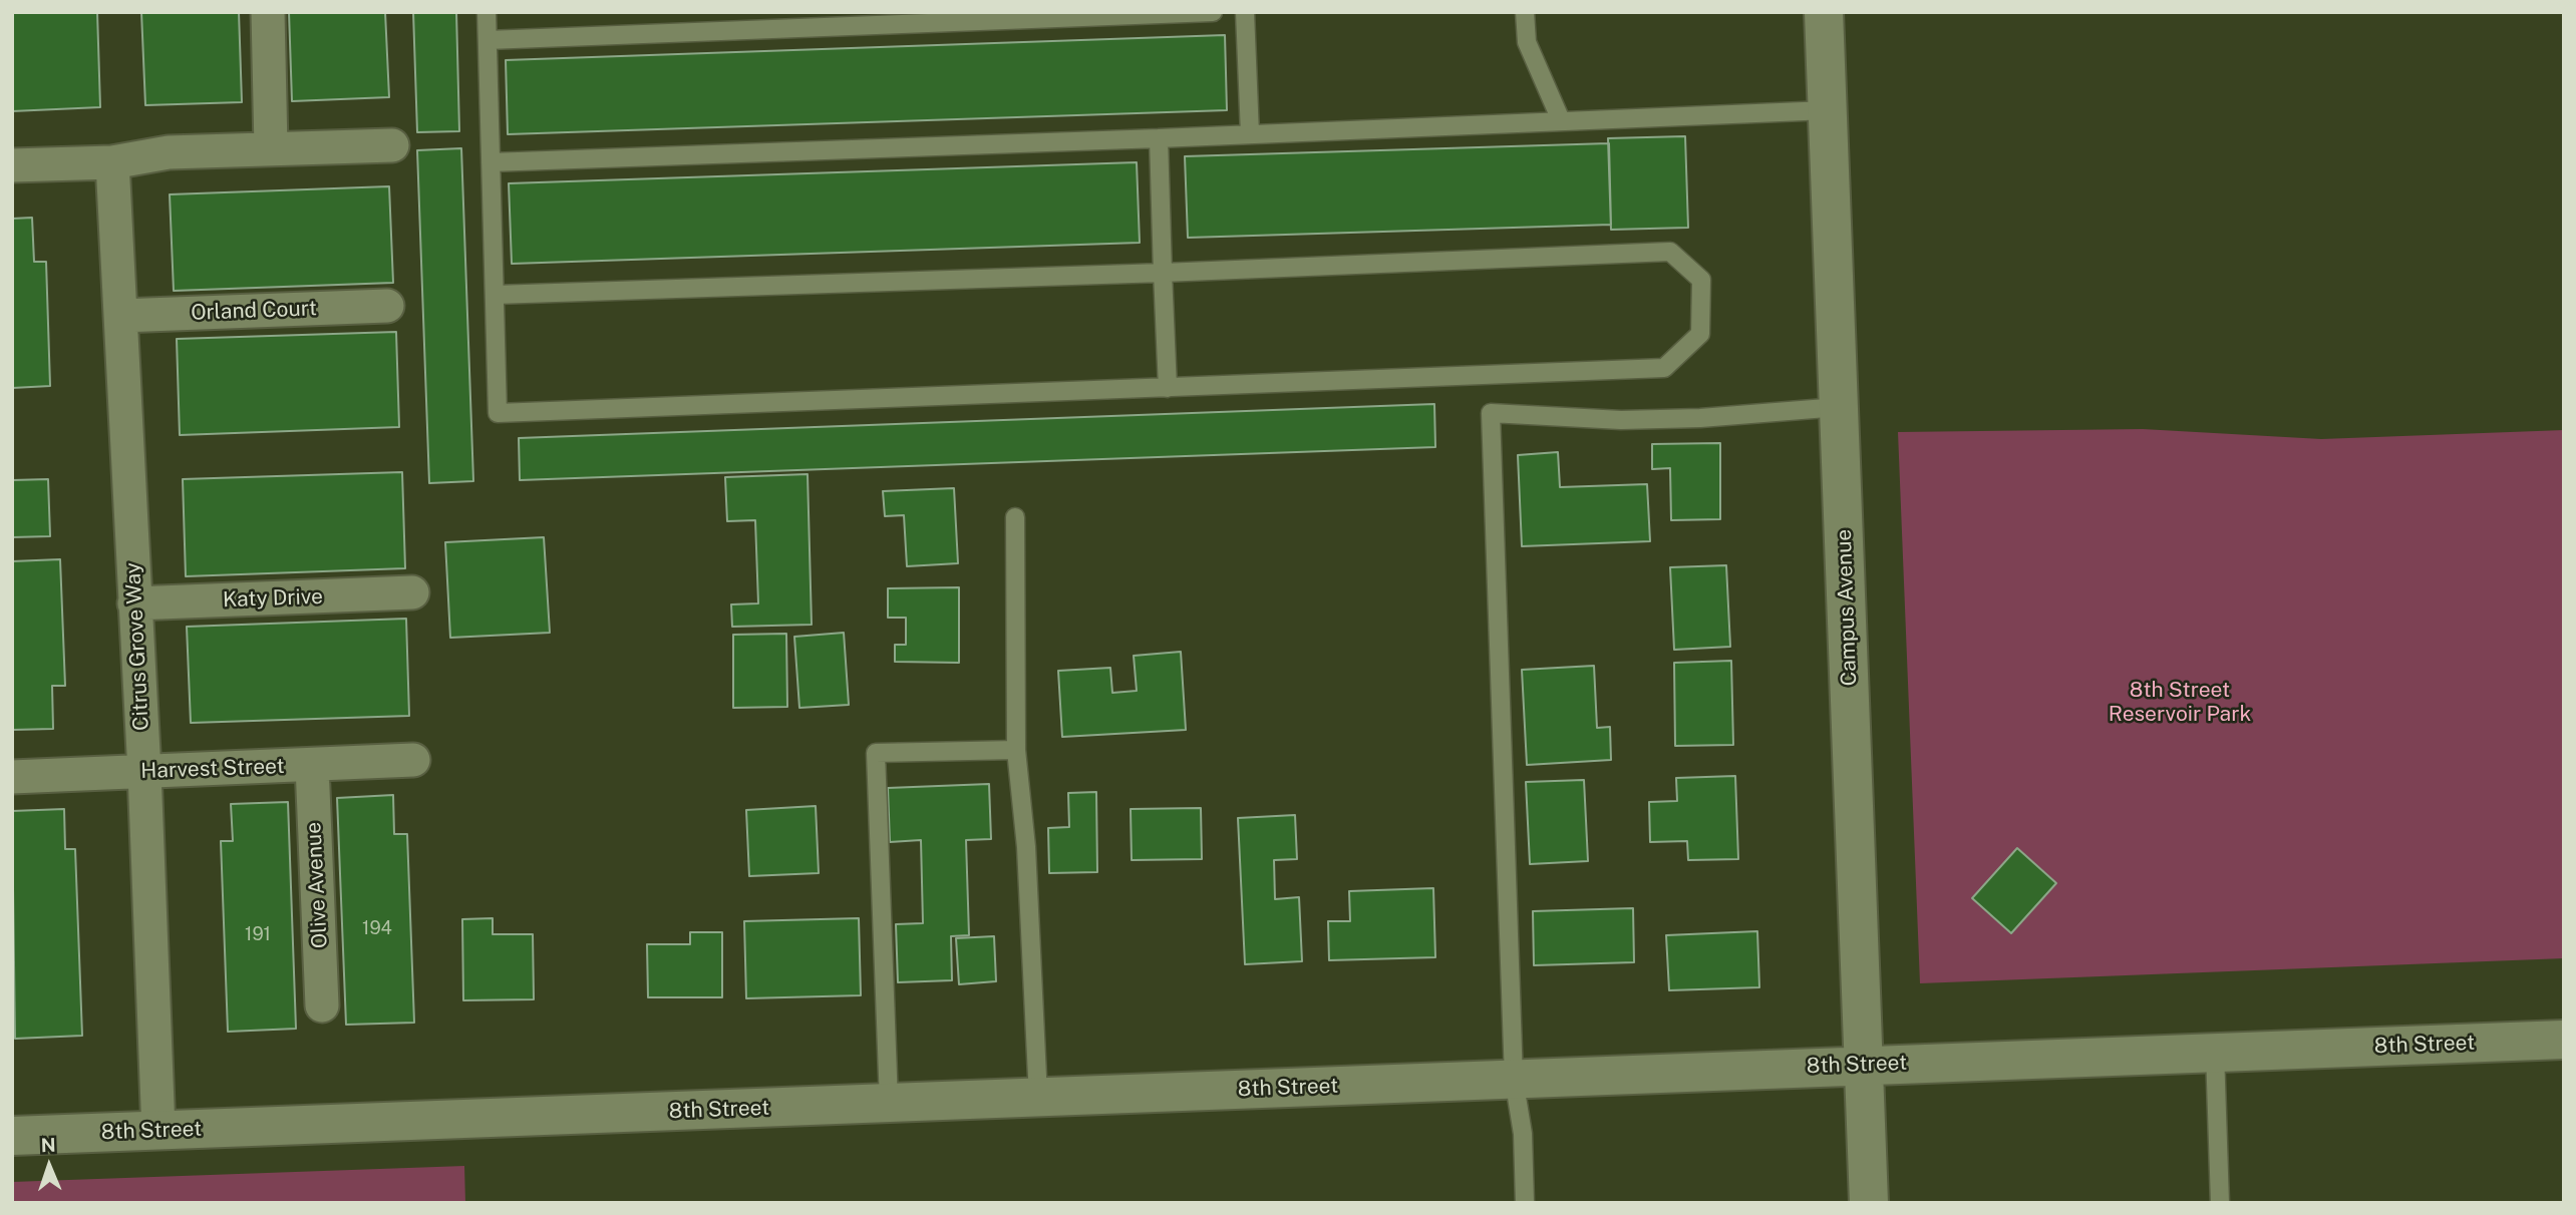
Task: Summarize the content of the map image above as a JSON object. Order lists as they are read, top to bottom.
{
  "streets": {
    "street": [
      "Orland Court",
      "Katy Drive",
      "Campus Avenue",
      "Citrus Grove Way",
      "Harvest Street",
      "Olive Avenue",
      "8th Street"
    ]
  },
  "crossings": [
    ["Orland Court", "Citrus Grove Way"],
    ["Katy Drive", "Citrus Grove Way"],
    ["Campus Avenue", "8th Street"],
    ["Citrus Grove Way", "Harvest Street"],
    ["Citrus Grove Way", "8th Street"],
    ["Harvest Street", "Olive Avenue"]
  ],
  "parks": ["8th Street Reservoir Park"],
  "house_numbers": ["194", "191"],
  "north": "top"
}
